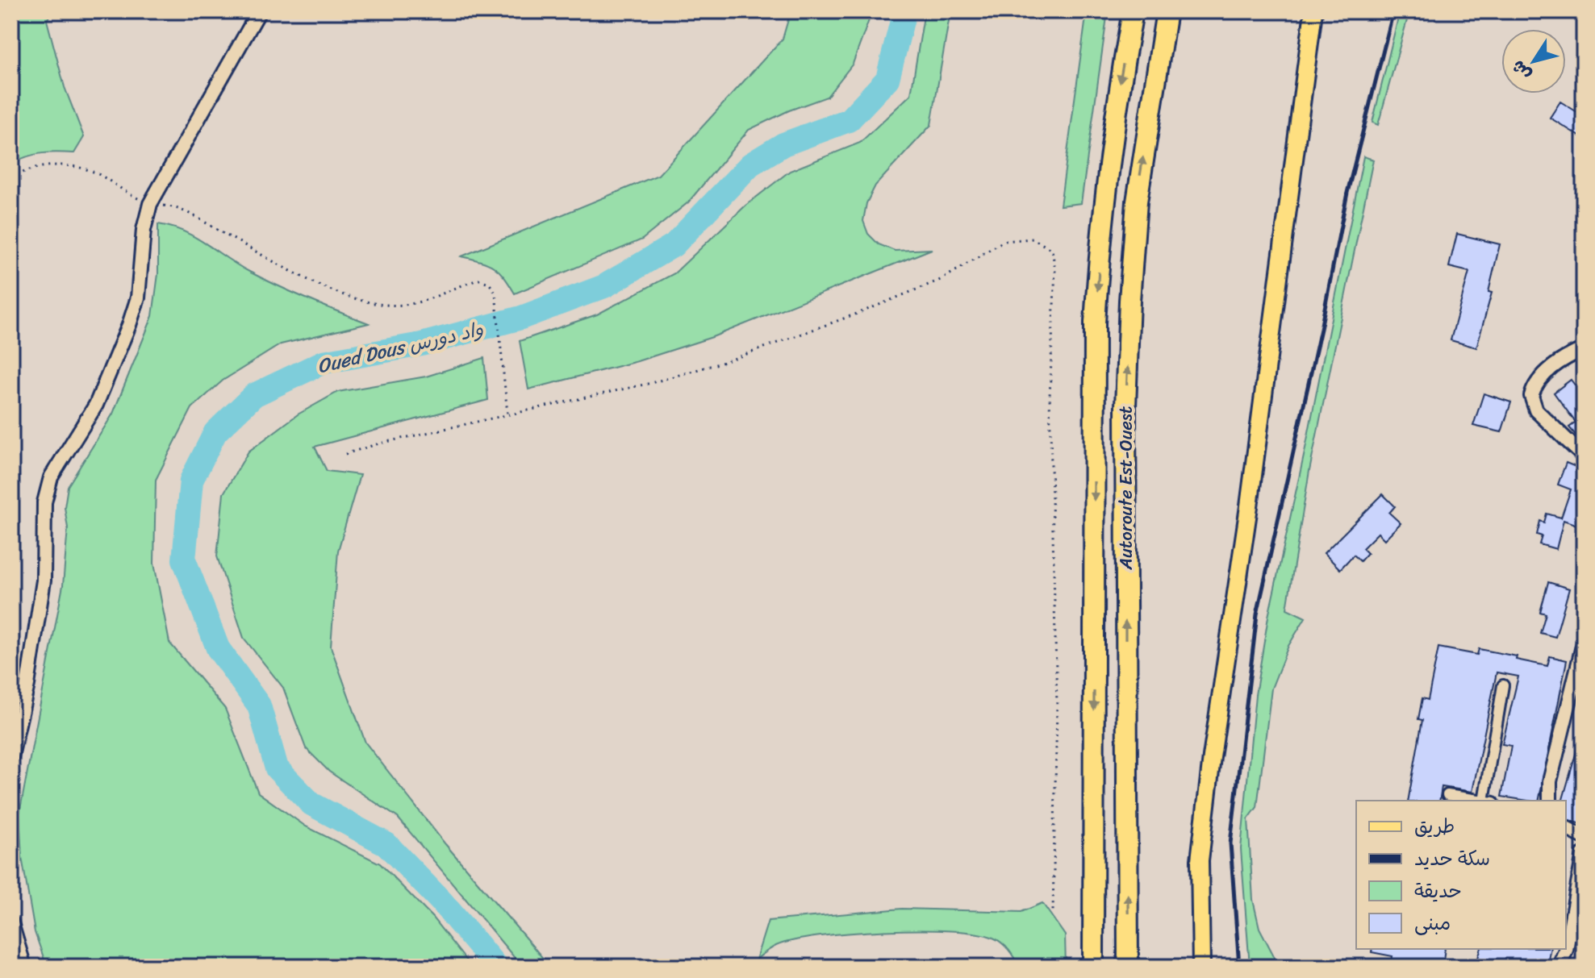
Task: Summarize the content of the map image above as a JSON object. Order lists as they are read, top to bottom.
{
  "streets": {
    "highway": ["Autoroute Est-Ouest"]
  },
  "water": ["Oued Dous واد دورس"],
  "legend": [
    "طريق",
    "سكة حديد",
    "حديقة",
    "مبنى"
  ],
  "north": "bottom left"
}
